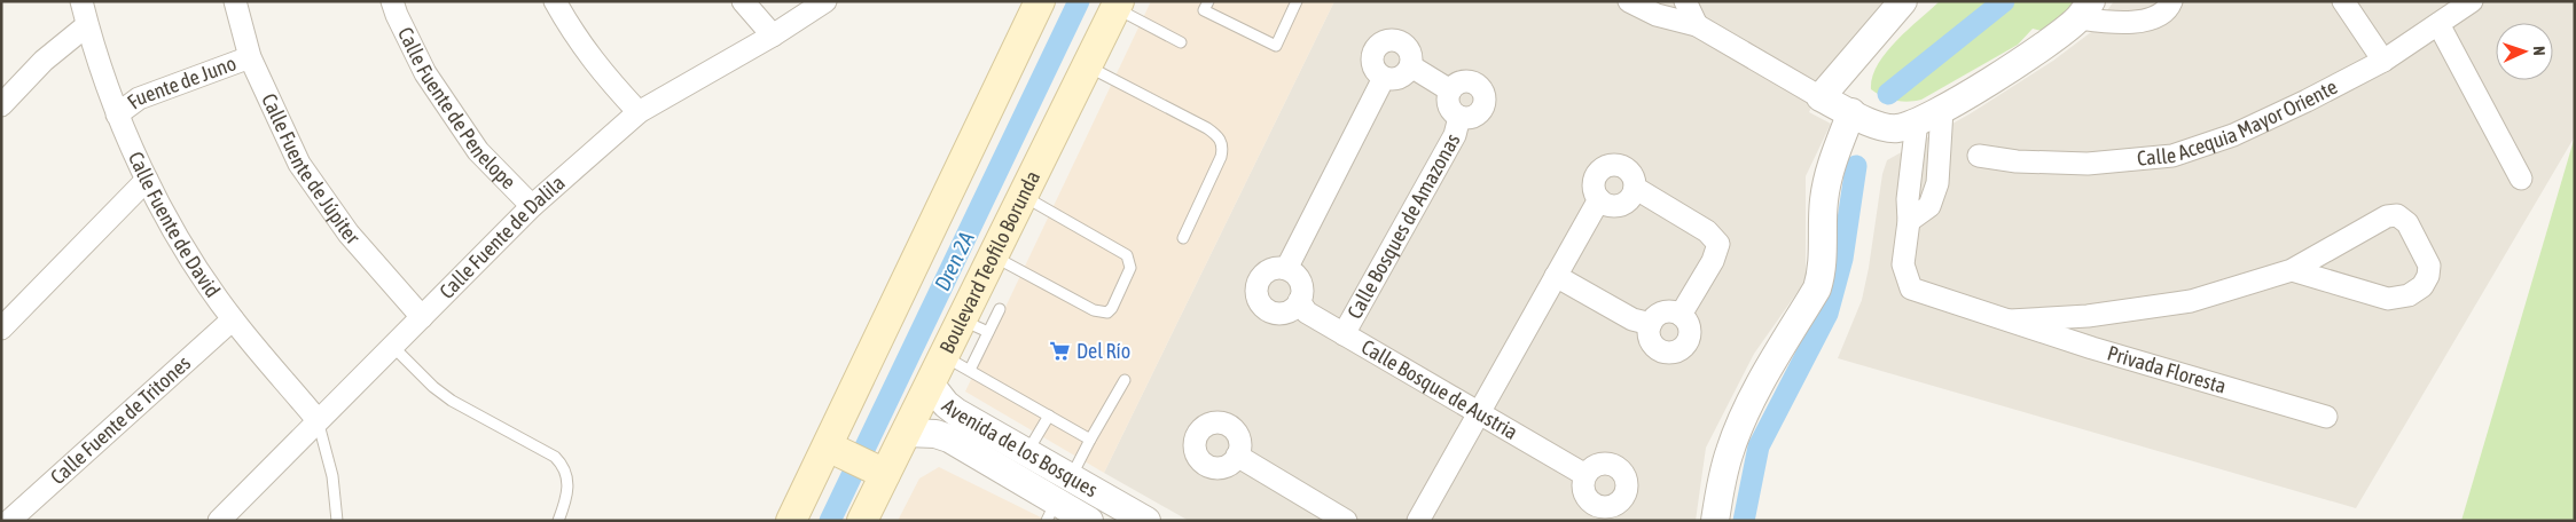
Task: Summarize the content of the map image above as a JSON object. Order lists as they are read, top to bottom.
{
  "streets": {
    "main road": ["Boulevard Teofilo Borunda"],
    "street": [
      "Fuente de Juno",
      "Calle Fuente de Penelope",
      "Calle Acequia Mayor Oriente",
      "Calle Fuente de Júpiter",
      "Calle Fuente de David",
      "Calle Bosques de Amazonas",
      "Calle Fuente de Dalila",
      "Privada Floresta",
      "Calle Bosque de Austria",
      "Calle Fuente de Tritones",
      "Avenida de los Bosques"
    ]
  },
  "crossings": [
    ["Fuente de Juno", "Calle Fuente de Júpiter"],
    ["Fuente de Juno", "Calle Fuente de David"],
    ["Calle Fuente de Penelope", "Calle Fuente de Dalila"],
    ["Calle Fuente de Júpiter", "Calle Fuente de Dalila"],
    ["Calle Fuente de David", "Calle Fuente de Dalila"],
    ["Calle Fuente de David", "Calle Fuente de Tritones"],
    ["Calle Bosques de Amazonas", "Calle Bosque de Austria"],
    ["Boulevard Teofilo Borunda", "Avenida de los Bosques"]
  ],
  "water": ["Dren 2A"],
  "places": {
    "supermarket": ["Del Río"]
  },
  "north": "right"
}
